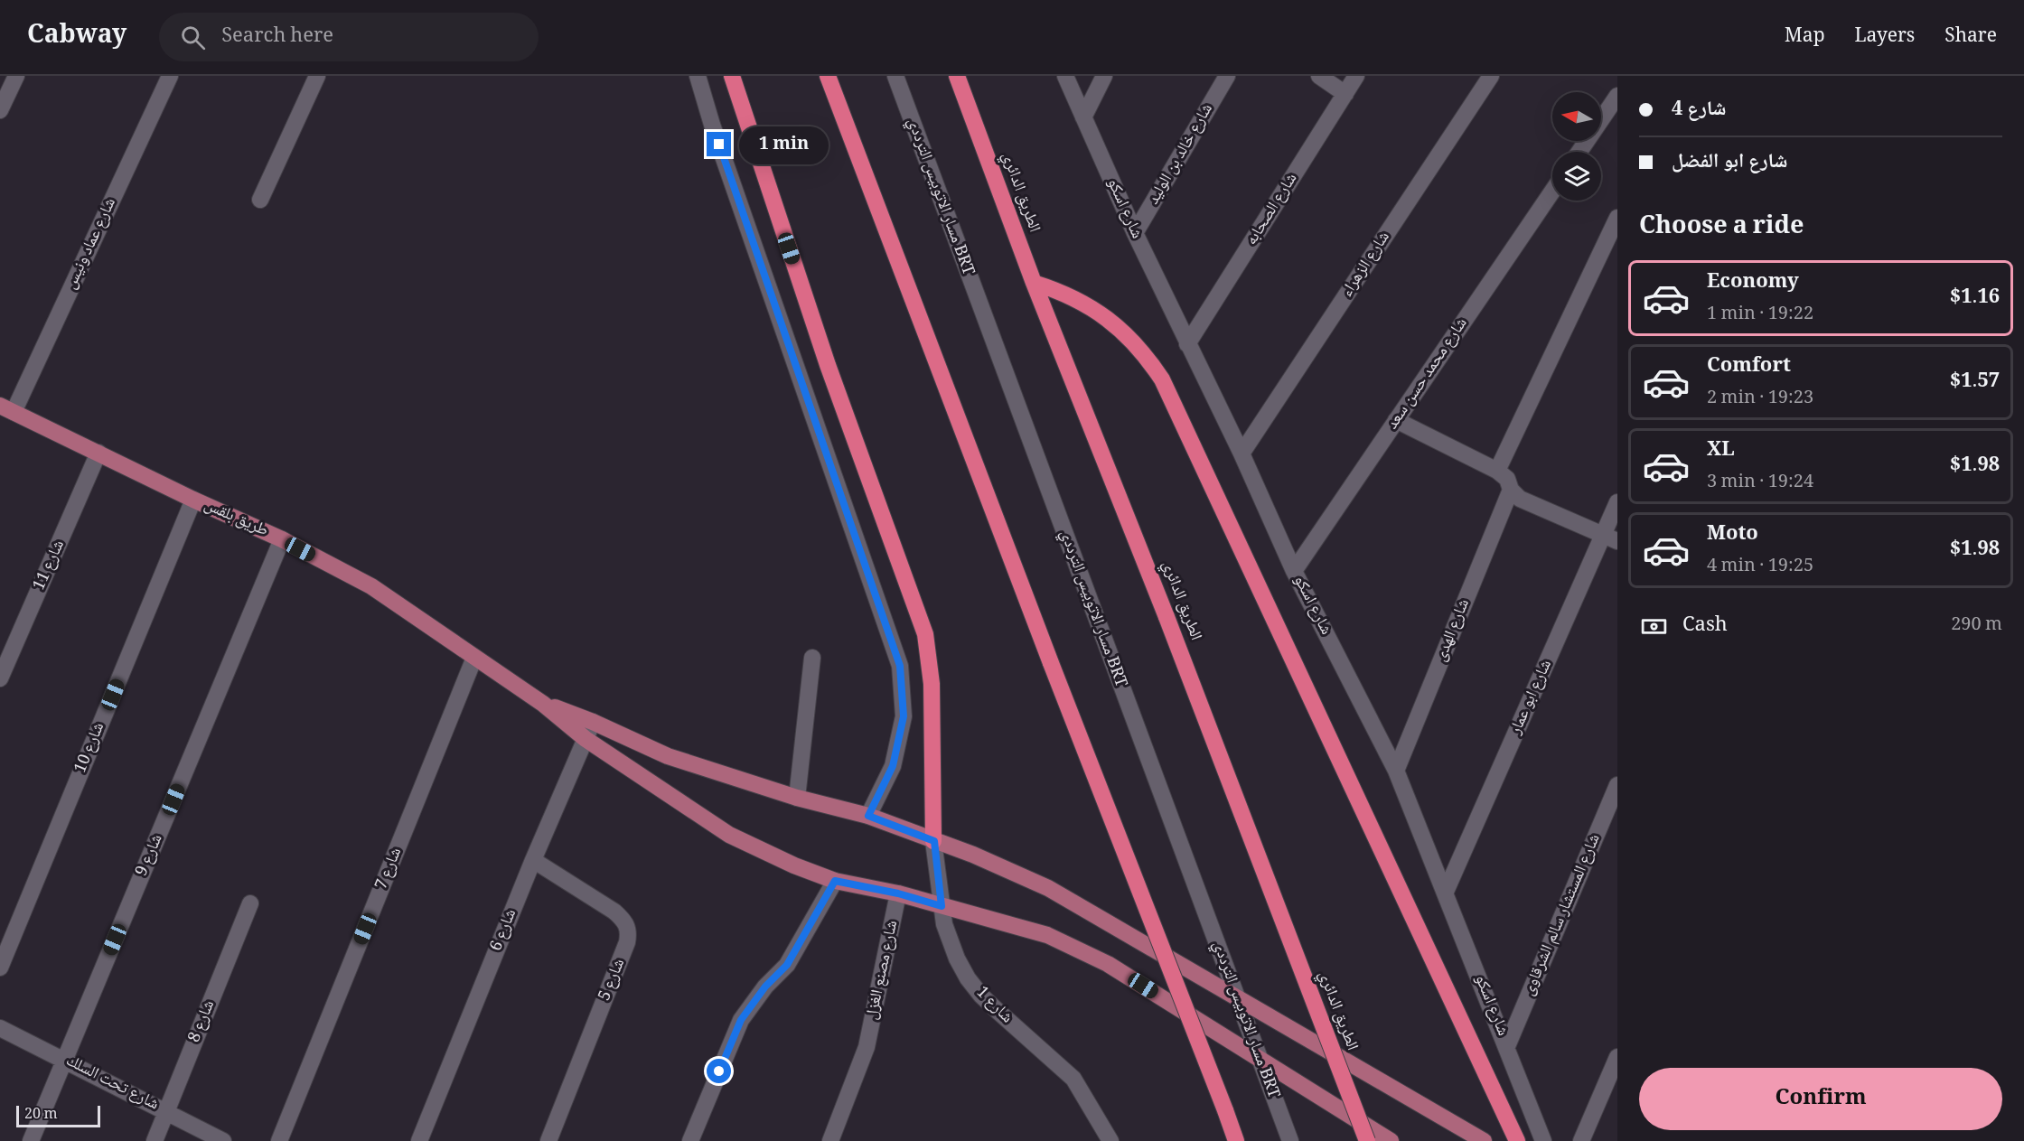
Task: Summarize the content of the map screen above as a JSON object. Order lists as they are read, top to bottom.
{
  "streets": {
    "highway": ["الطريق الدائري"],
    "main road": ["طريق بلقس"],
    "street": [
      "شارع خالد بن الوليد",
      "مسار الاتوبيس الترددي BRT",
      "شارع اسكو",
      "شارع الصحابه",
      "شارع عماد ونيس",
      "شارع الزهراء",
      "شارع محمد حسن سعد",
      "شارع 11",
      "شارع الهدى",
      "شارع ابو عمار",
      "شارع 10",
      "شارع 9",
      "شارع 7",
      "شارع المستشار سالم الشرقاوى",
      "شارع 6",
      "شارع مصنع الغزل",
      "شارع 5",
      "شارع 1",
      "شارع 8",
      "شارع تحت السلك"
    ]
  },
  "crossings": [
    ["شارع خالد بن الوليد", "شارع اسكو"],
    ["شارع اسكو", "شارع الصحابه"],
    ["شارع اسكو", "شارع الزهراء"],
    ["شارع اسكو", "شارع محمد حسن سعد"],
    ["شارع اسكو", "شارع الهدى"],
    ["شارع اسكو", "شارع ابو عمار"],
    ["شارع اسكو", "شارع المستشار سالم الشرقاوى"],
    ["شارع عماد ونيس", "طريق بلقس"],
    ["طريق بلقس", "شارع 11"],
    ["طريق بلقس", "شارع 10"],
    ["طريق بلقس", "شارع 9"],
    ["طريق بلقس", "شارع 7"],
    ["شارع 9", "شارع تحت السلك"],
    ["شارع 6", "شارع 5"],
    ["شارع 8", "شارع تحت السلك"]
  ],
  "scale_bar": "20 m",
  "north": "left",
  "page": {
    "header": "Cabway",
    "search": "Search here",
    "nav": ["Map", "Layers", "Share"],
    "banner": ["شارع 4", "شارع ابو الفضل"],
    "bubble": "1 min",
    "heading": "Choose a ride",
    "list": [
      {
        "name": "Economy",
        "note": "1 min · 19:22",
        "value": "$1.16"
      },
      {
        "name": "Comfort",
        "note": "2 min · 19:23",
        "value": "$1.57"
      },
      {
        "name": "XL",
        "note": "3 min · 19:24",
        "value": "$1.98"
      },
      {
        "name": "Moto",
        "note": "4 min · 19:25",
        "value": "$1.98"
      }
    ],
    "pay": ["Cash", "290 m"],
    "buttons": "Confirm",
    "scale": "20 m"
  }
}
